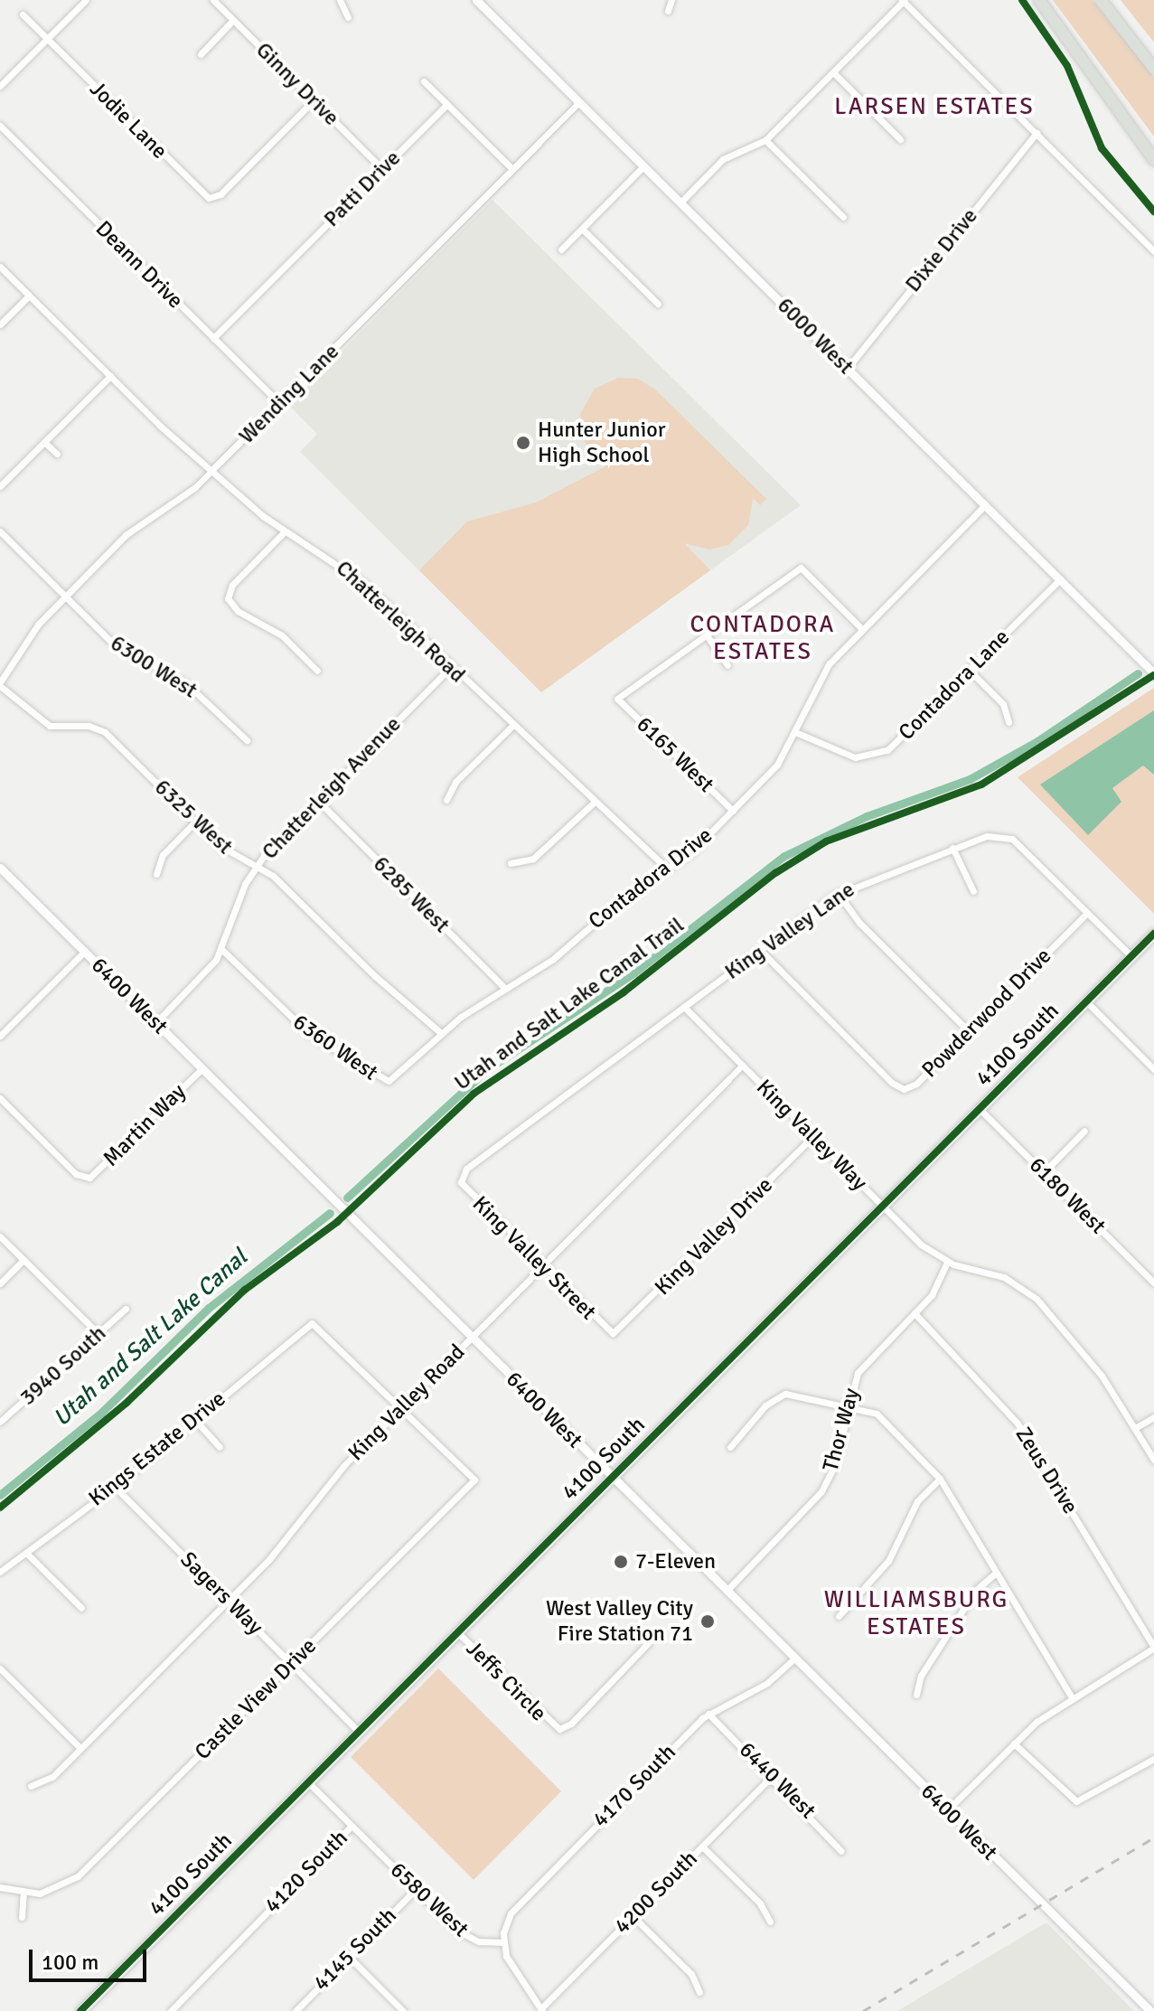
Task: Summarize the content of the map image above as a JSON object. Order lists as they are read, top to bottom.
{
  "streets": {
    "main road": ["4100 South"],
    "street": [
      "Ginny Drive",
      "Jodie Lane",
      "Patti Drive",
      "Dixie Drive",
      "Deann Drive",
      "6000 West",
      "Wending Lane",
      "Chatterleigh Road",
      "6300 West",
      "Contadora Lane",
      "6165 West",
      "Chatterleigh Avenue",
      "6325 West",
      "Contadora Drive",
      "6285 West",
      "King Valley Lane",
      "6400 West",
      "Powderwood Drive",
      "6360 West",
      "Martin Way",
      "King Valley Way",
      "6180 West",
      "King Valley Drive",
      "King Valley Street",
      "3940 South",
      "King Valley Road",
      "Thor Way",
      "Kings Estate Drive",
      "Zeus Drive",
      "Sagers Way",
      "Jeffs Circle",
      "Castle View Drive",
      "6440 West",
      "4170 South",
      "4120 South",
      "4200 South",
      "6580 West",
      "4145 South"
    ],
    "cycle path": ["Utah and Salt Lake Canal Trail"]
  },
  "crossings": [
    ["Ginny Drive", "Jodie Lane"],
    ["Ginny Drive", "Patti Drive"],
    ["Patti Drive", "Deann Drive"],
    ["Dixie Drive", "6000 West"],
    ["Deann Drive", "Wending Lane"],
    ["6000 West", "Wending Lane"],
    ["6000 West", "Contadora Lane"],
    ["6000 West", "Contadora Drive"],
    ["Wending Lane", "Chatterleigh Road"],
    ["Wending Lane", "6300 West"],
    ["Wending Lane", "6325 West"],
    ["Chatterleigh Road", "Chatterleigh Avenue"],
    ["Chatterleigh Road", "Contadora Drive"],
    ["Contadora Lane", "Contadora Drive"],
    ["6165 West", "Contadora Drive"],
    ["Chatterleigh Avenue", "6325 West"],
    ["Chatterleigh Avenue", "6285 West"],
    ["Chatterleigh Avenue", "6400 West"],
    ["Chatterleigh Avenue", "6360 West"],
    ["6325 West", "Contadora Drive"],
    ["Contadora Drive", "6285 West"],
    ["Contadora Drive", "6360 West"],
    ["King Valley Lane", "Powderwood Drive"],
    ["King Valley Lane", "4100 South"],
    ["King Valley Lane", "King Valley Way"],
    ["King Valley Lane", "King Valley Street"],
    ["6400 West", "4100 South"],
    ["6400 West", "Martin Way"],
    ["6400 West", "King Valley Road"],
    ["6400 West", "Thor Way"],
    ["6400 West", "4170 South"],
    ["4100 South", "King Valley Way"],
    ["4100 South", "6180 West"],
    ["4100 South", "Sagers Way"],
    ["4100 South", "Jeffs Circle"],
    ["4100 South", "6580 West"],
    ["King Valley Way", "King Valley Drive"],
    ["King Valley Way", "King Valley Road"],
    ["King Valley Way", "Thor Way"],
    ["King Valley Drive", "King Valley Street"],
    ["King Valley Street", "King Valley Road"],
    ["King Valley Road", "Kings Estate Drive"],
    ["King Valley Road", "Sagers Way"],
    ["King Valley Road", "Castle View Drive"],
    ["Thor Way", "Zeus Drive"],
    ["Kings Estate Drive", "Sagers Way"],
    ["Kings Estate Drive", "Castle View Drive"],
    ["Sagers Way", "Castle View Drive"],
    ["6440 West", "4170 South"],
    ["6440 West", "4200 South"],
    ["4170 South", "6580 West"],
    ["4120 South", "6580 West"],
    ["6580 West", "4145 South"]
  ],
  "districts": ["LARSEN ESTATES", "CONTADORA ESTATES", "WILLIAMSBURG ESTATES"],
  "water": ["Utah and Salt Lake Canal"],
  "places": ["Hunter Junior High School", "7-Eleven", "West Valley City Fire Station 71"],
  "scale_bar": "100 m"
}
